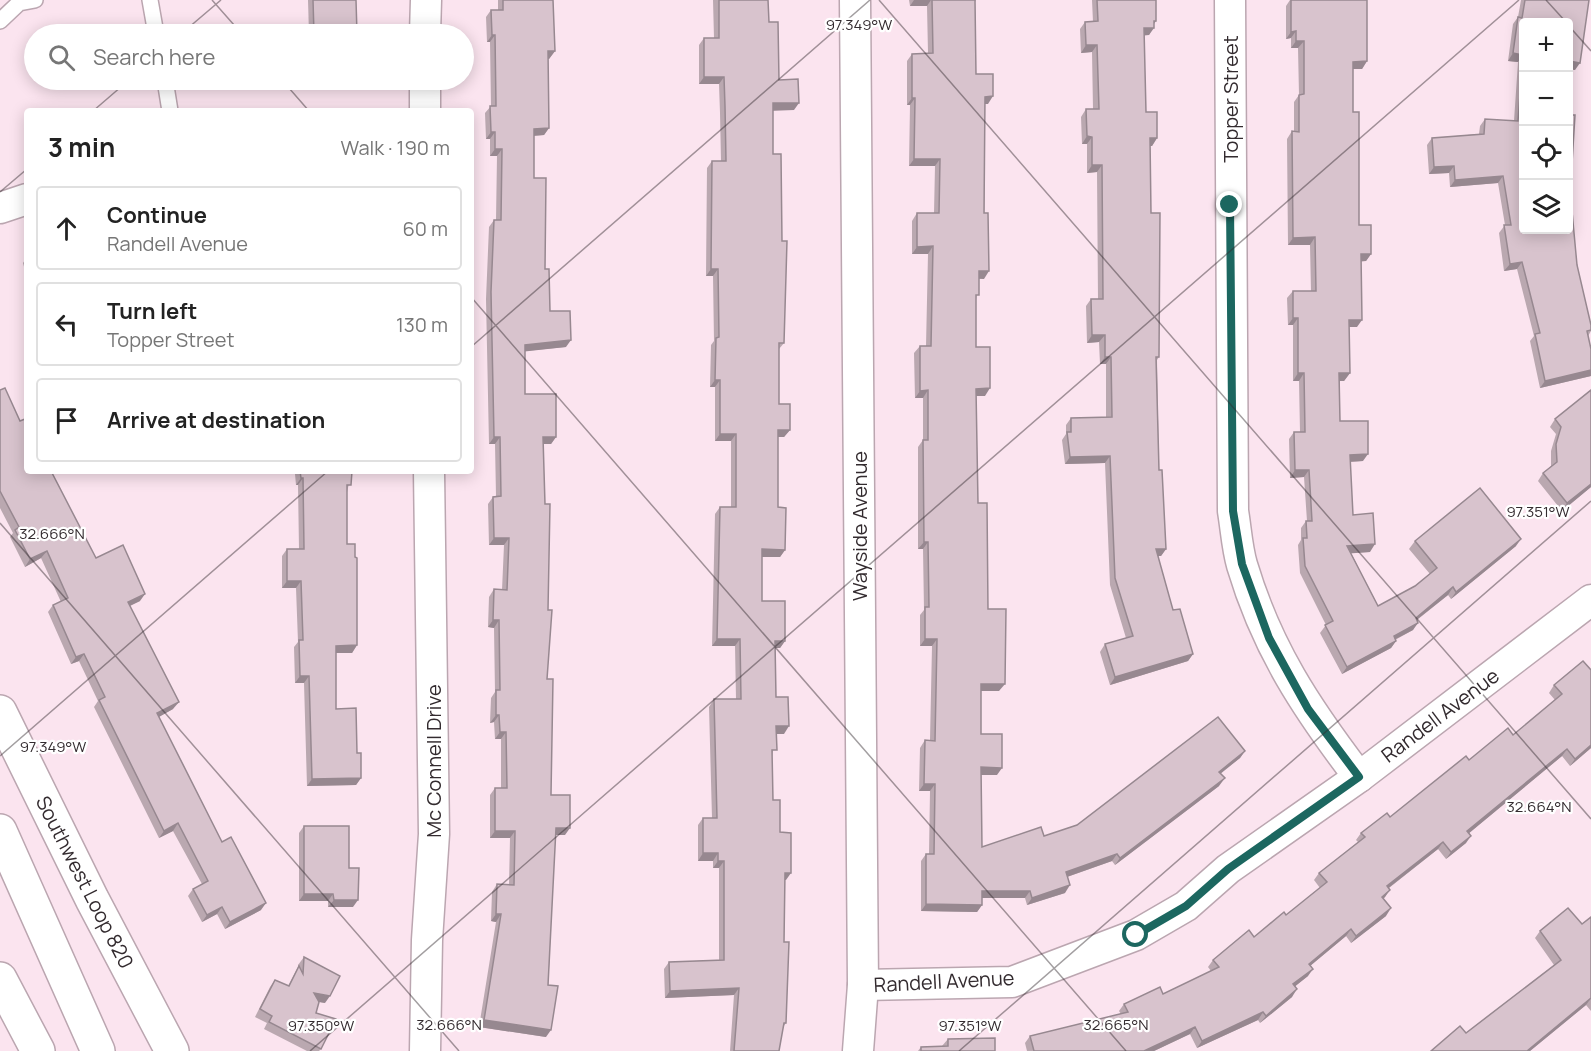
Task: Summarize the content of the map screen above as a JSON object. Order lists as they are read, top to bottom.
{
  "streets": {
    "main road": ["Southwest Loop 820"],
    "street": [
      "Topper Street",
      "Wayside Avenue",
      "Randell Avenue",
      "Mc Connell Drive"
    ]
  },
  "crossings": [
    ["Topper Street", "Randell Avenue"],
    ["Wayside Avenue", "Randell Avenue"]
  ],
  "page": {
    "map_buttons": ["+", "−"],
    "search": "Search here",
    "heading": ["3 min", "Walk · 190 m"],
    "list": [
      ["Continue", "Randell Avenue", "60 m"],
      ["Turn left", "Topper Street", "130 m"],
      "Arrive at destination"
    ]
  },
  "coordinates": [
    "97.349°W",
    "97.351°W",
    "32.666°N",
    "32.664°N",
    "32.665°N",
    "97.350°W"
  ]
}
